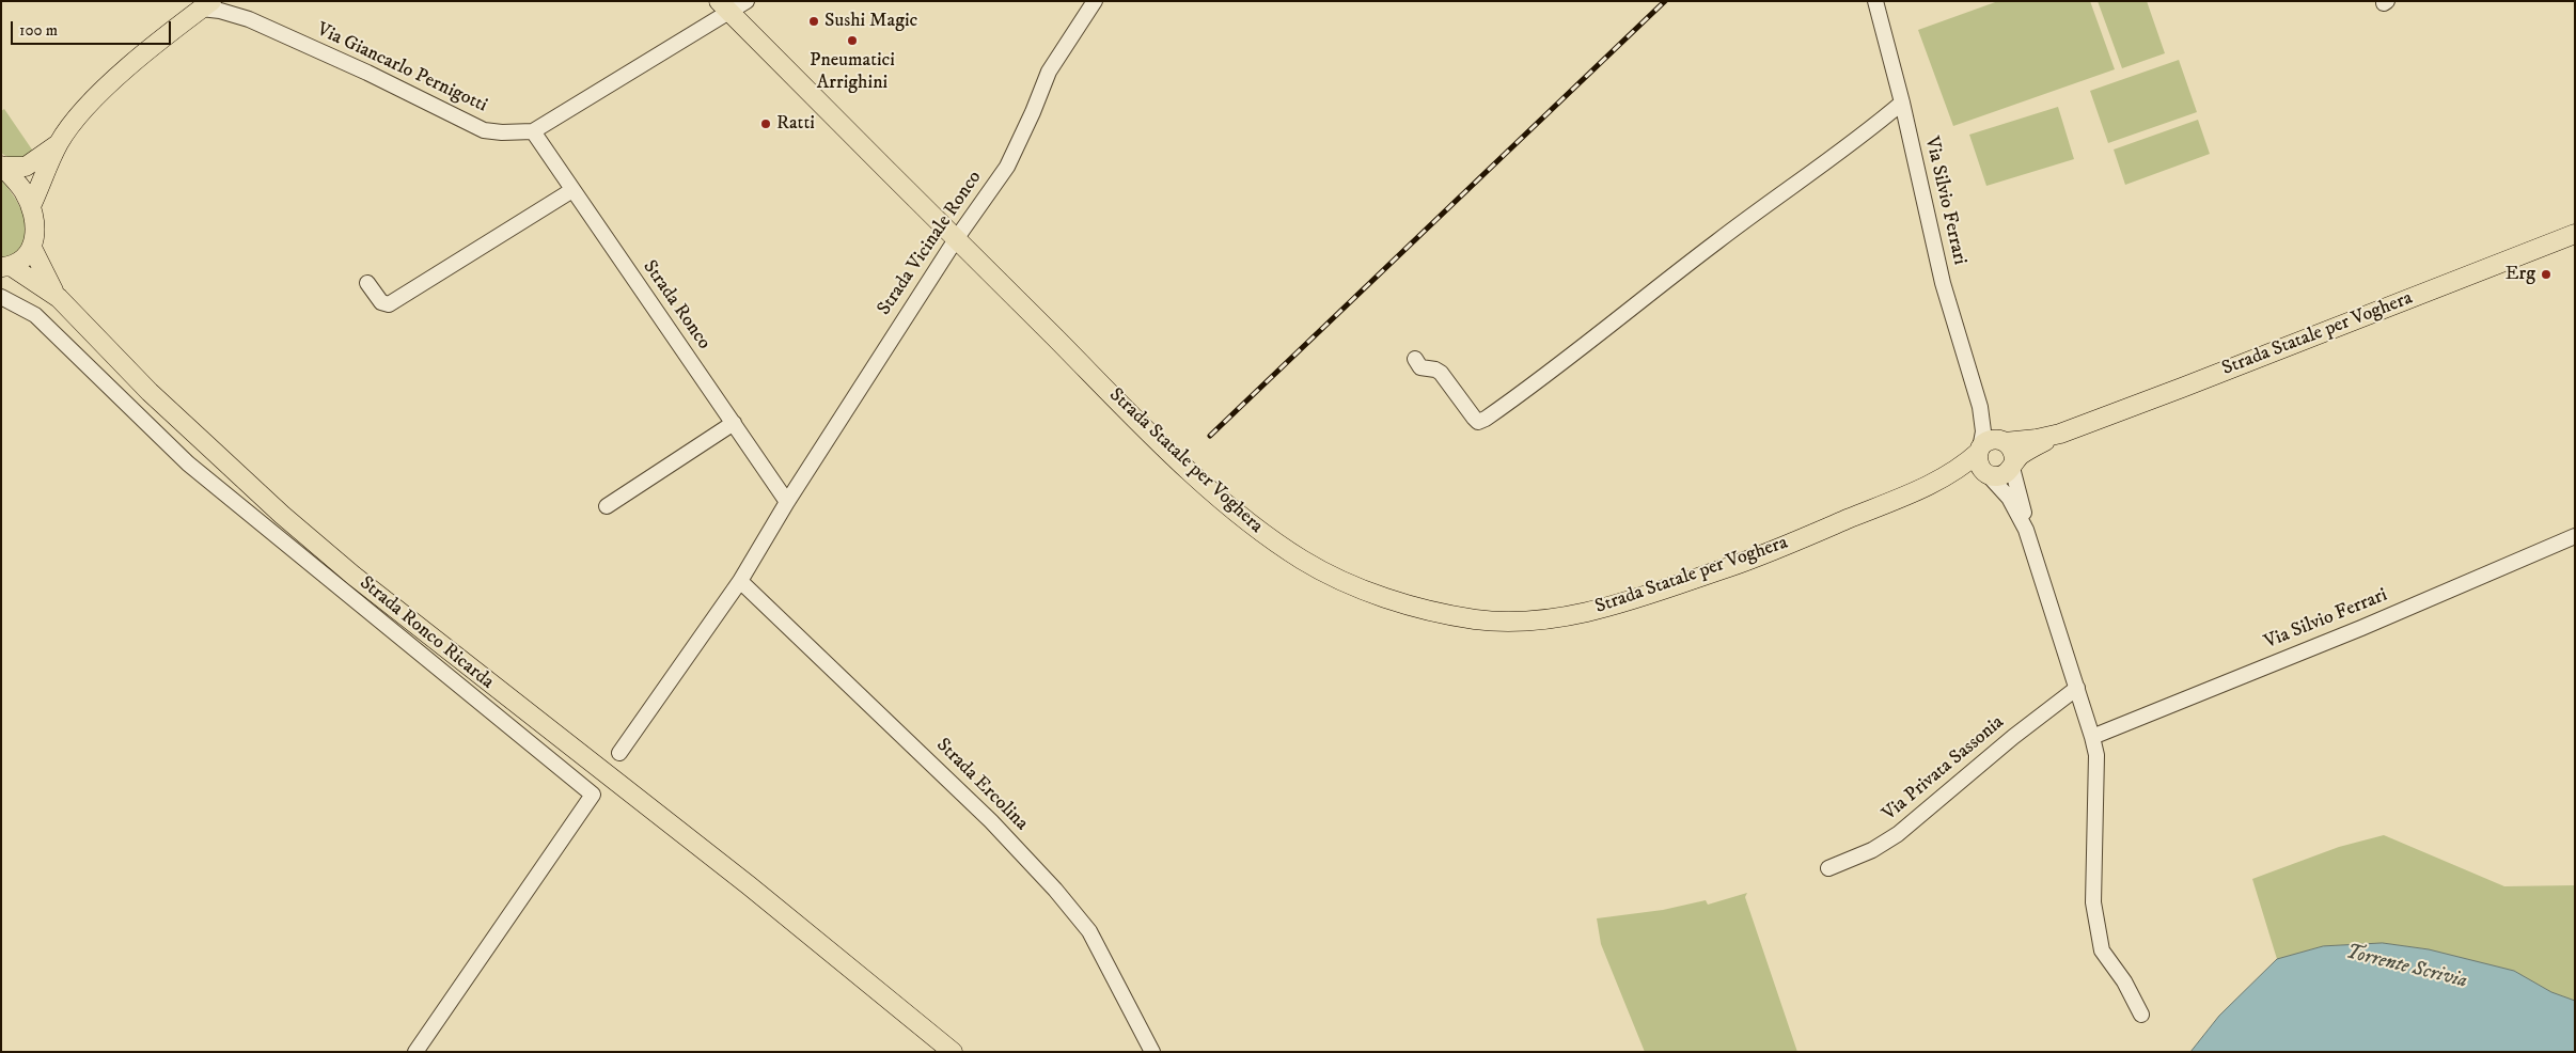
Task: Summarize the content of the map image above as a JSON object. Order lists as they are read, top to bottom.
{
  "streets": {
    "main road": ["Strada Statale per Voghera"],
    "street": [
      "Via Giancarlo Pernigotti",
      "Via Silvio Ferrari",
      "Strada Vicinale Ronco",
      "Strada Ronco",
      "Strada Ronco Ricarda",
      "Via Privata Sassonia",
      "Strada Ercolina"
    ]
  },
  "crossings": [
    ["Via Giancarlo Pernigotti", "Strada Ronco"],
    ["Via Giancarlo Pernigotti", "Strada Statale per Voghera"],
    ["Via Silvio Ferrari", "Strada Statale per Voghera"],
    ["Strada Vicinale Ronco", "Strada Ronco"],
    ["Strada Vicinale Ronco", "Strada Statale per Voghera"]
  ],
  "water": ["Torrente Scrivia"],
  "places": [
    "Sushi Magic",
    "Pneumatici Arrighini",
    "Ratti",
    "Erg"
  ],
  "scale_bar": "100 m"
}
